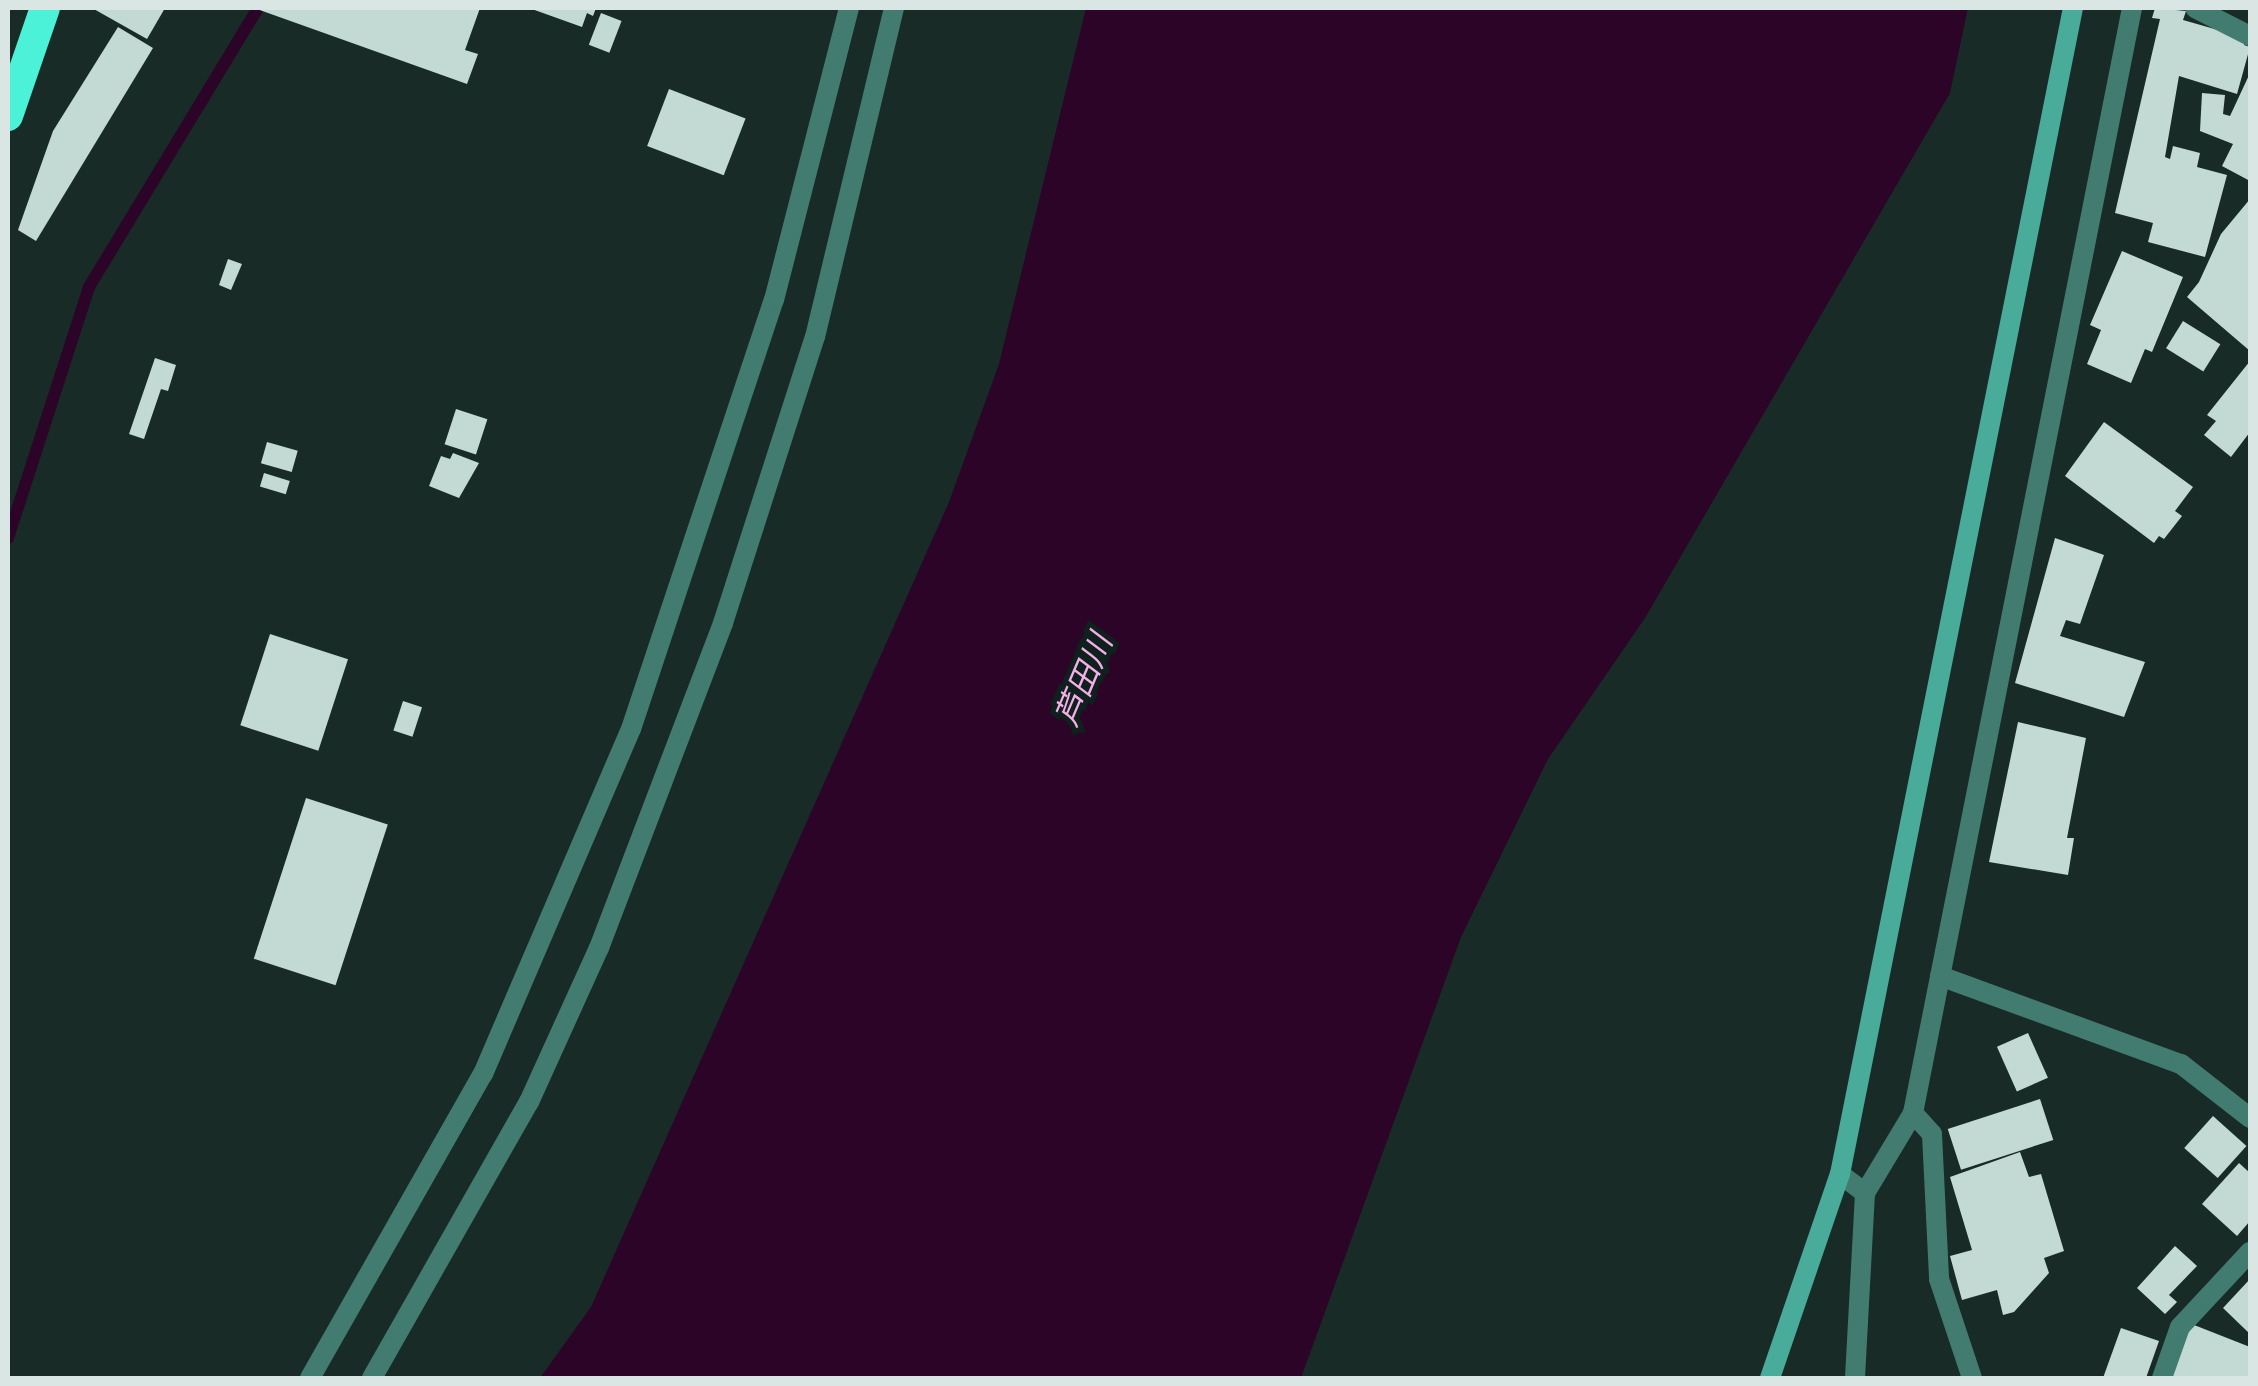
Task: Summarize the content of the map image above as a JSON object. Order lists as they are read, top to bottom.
{
  "water": ["芦田川"]
}
